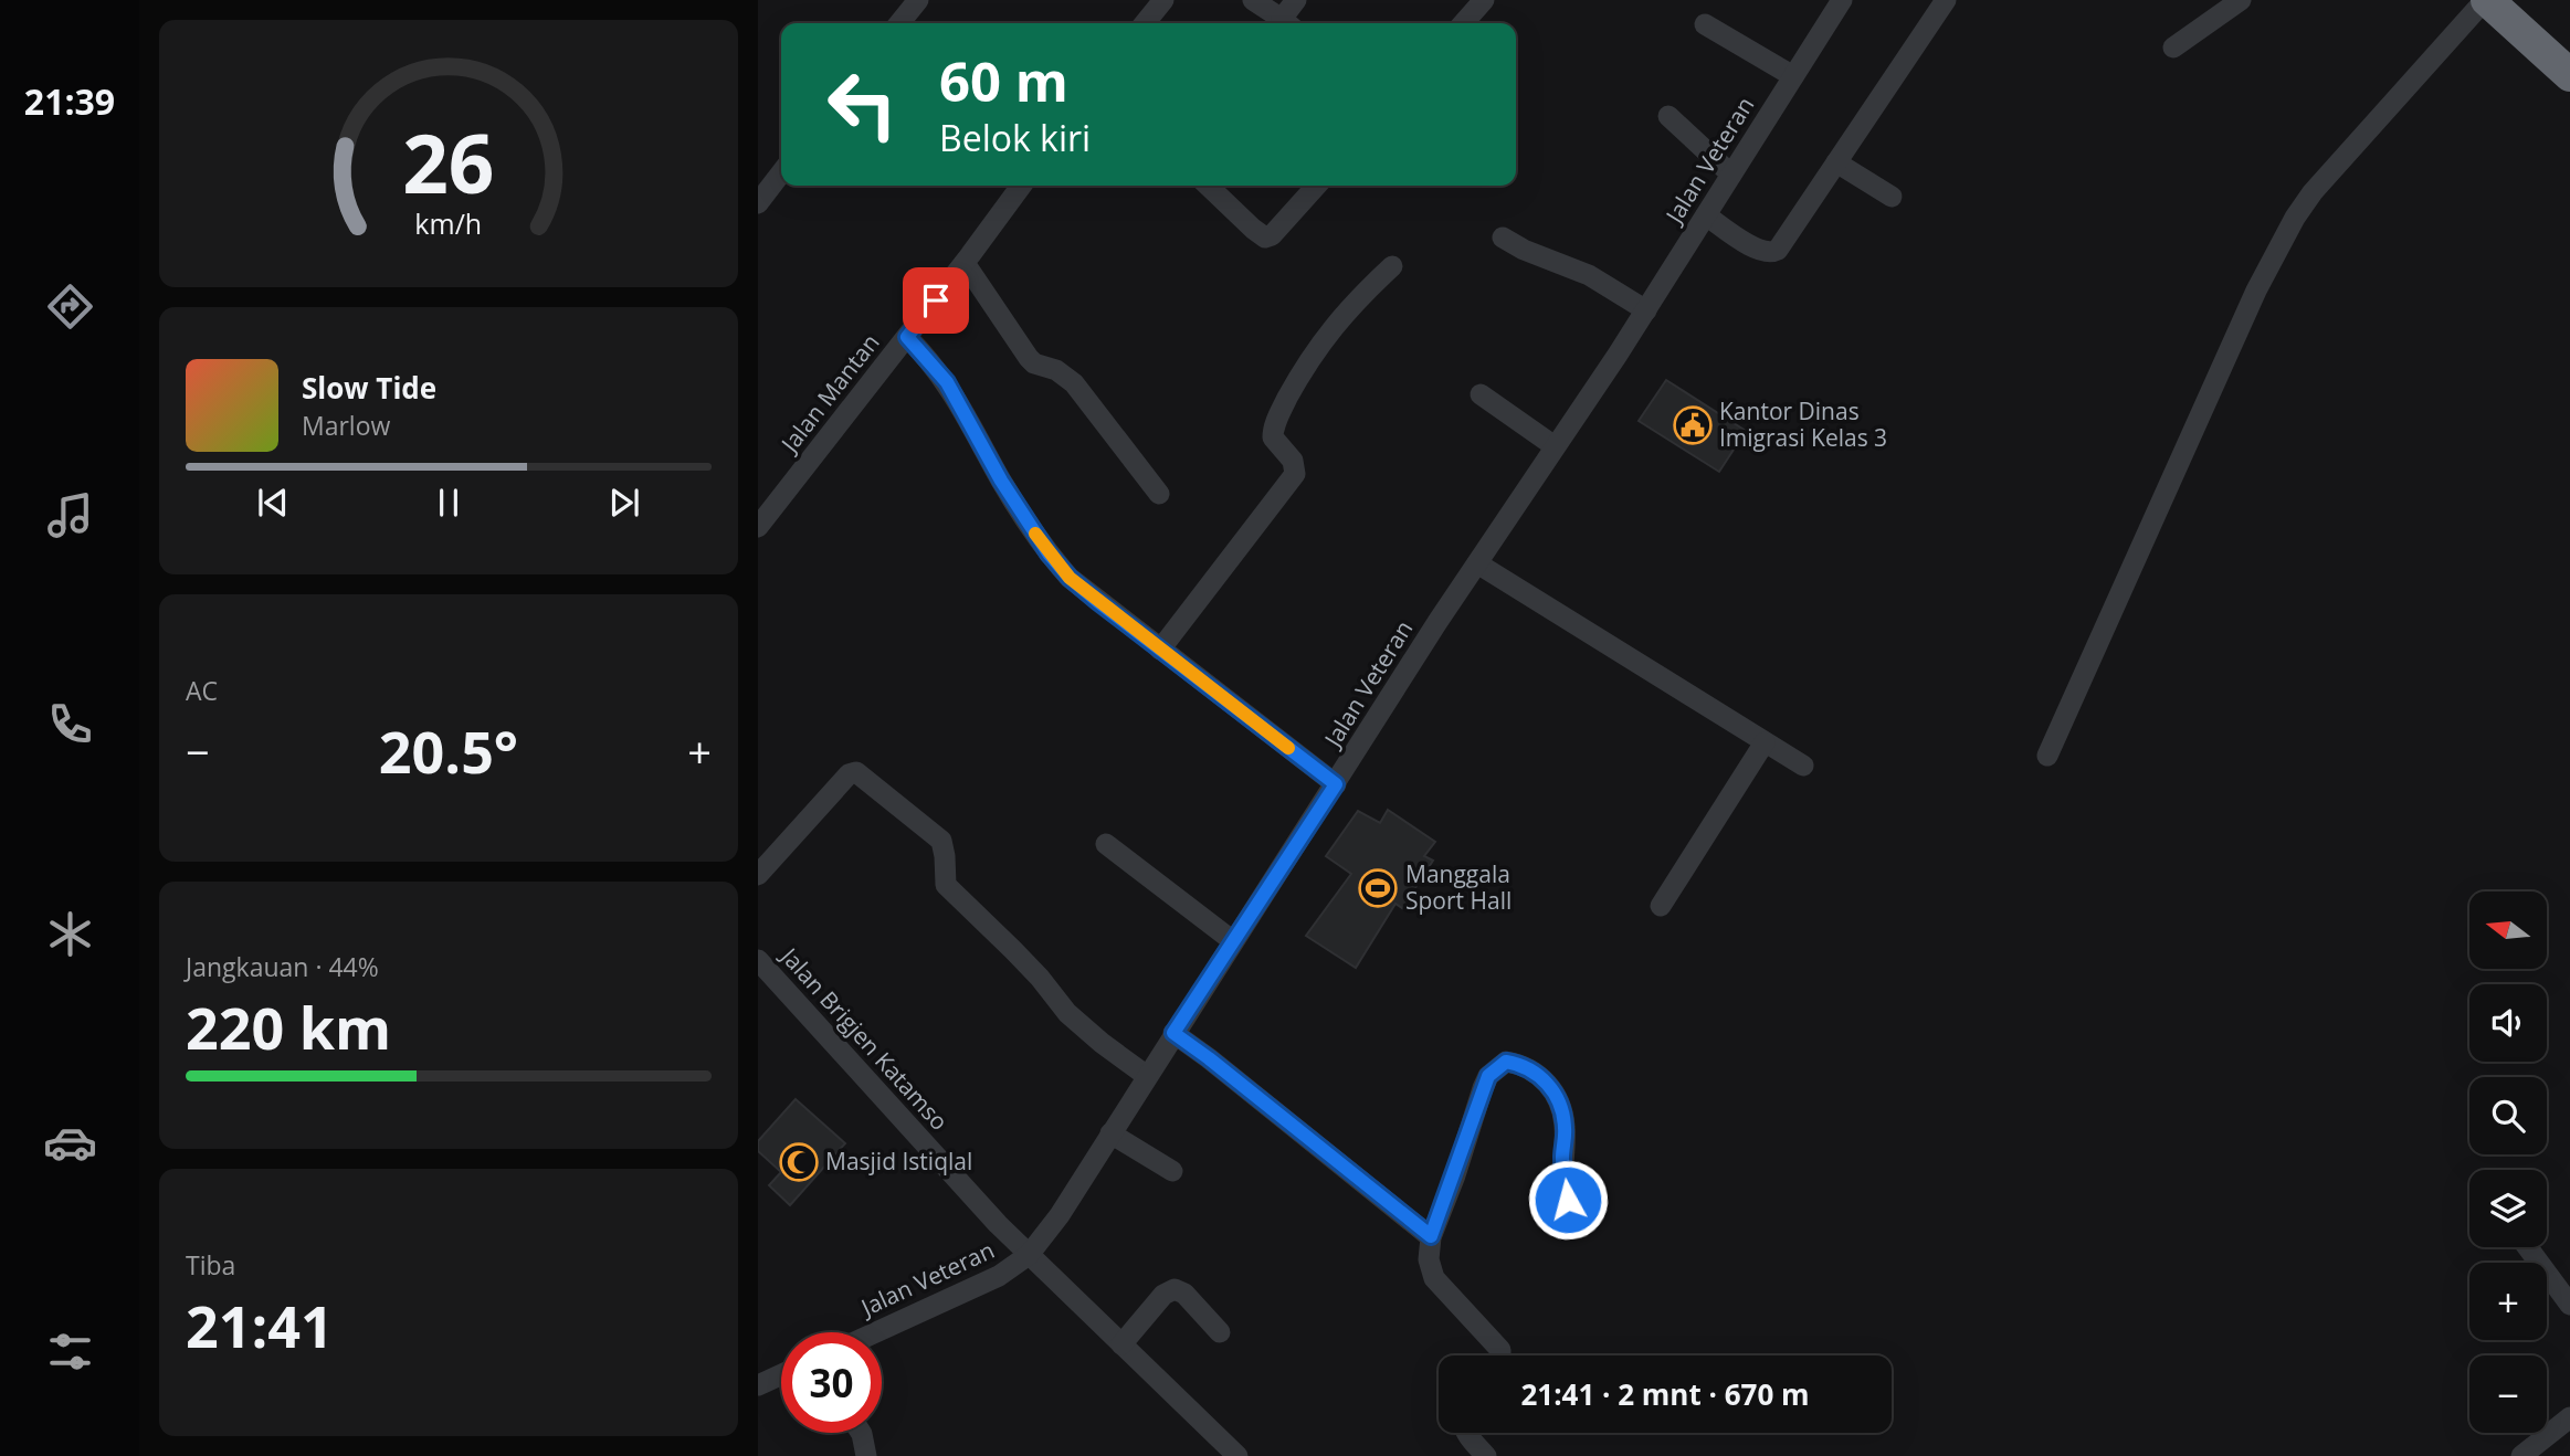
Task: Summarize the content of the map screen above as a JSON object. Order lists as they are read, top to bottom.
{
  "streets": {
    "street": ["Jalan Veteran", "Jalan Mantan", "Jalan Brigjen Katamso"]
  },
  "crossings": [
    ["Jalan Veteran", "Jalan Brigjen Katamso"]
  ],
  "places": {
    "public building": ["Kantor Dinas Imigrasi Kelas 3"],
    "sports": ["Manggala Sport Hall"],
    "mosque": ["Masjid Istiqlal"]
  },
  "north": "left",
  "page": {
    "tabs": "21:39",
    "turn": ["60 m", "Belok kiri"],
    "song": ["Slow Tide", "Marlow"],
    "tile": [
      "AC",
      ["Jangkauan · 44%", "220 km"],
      ["Tiba", "21:41"]
    ],
    "heat": ["−", "20.5°", "+"],
    "map_buttons": ["+", "−"],
    "limit": "30",
    "trip": "21:41 · 2 mnt · 670 m",
    "gauge": ["26", "km/h"]
  }
}
